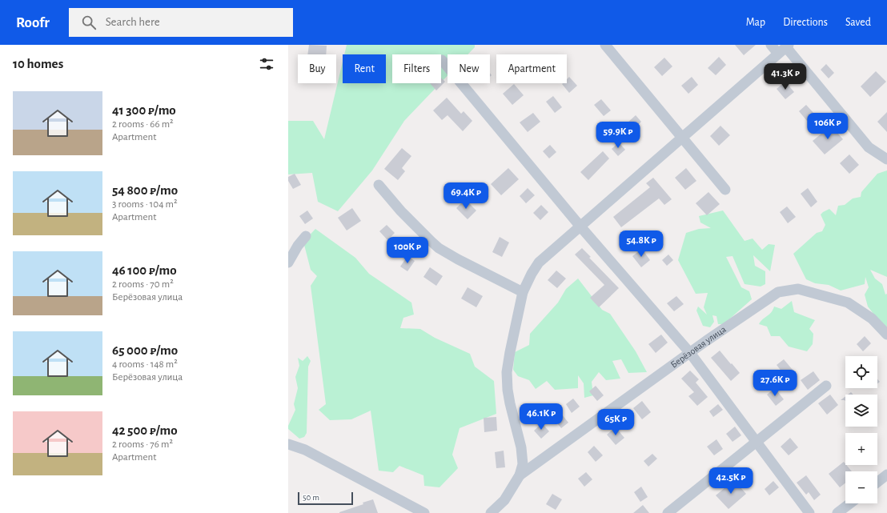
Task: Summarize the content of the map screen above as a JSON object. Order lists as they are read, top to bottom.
{
  "streets": {
    "street": ["Берёзовая улица"]
  },
  "scale_bar": "50 m",
  "page": {
    "header": "Roofr",
    "search": "Search here",
    "nav": ["Map", "Directions", "Saved"],
    "heading": "10 homes",
    "chip": [
      "Buy",
      "Rent",
      "Filters",
      "New",
      "Apartment"
    ],
    "price": [
      "41.3K ₽",
      "106K ₽",
      "59.9K ₽",
      "69.4K ₽",
      "54.8K ₽",
      "100K ₽",
      "27.6K ₽",
      "46.1K ₽",
      "65K ₽",
      "42.5K ₽"
    ],
    "list": [
      {
        "name": "41 300 ₽/mo",
        "note": "2 rooms · 66 m² · Apartment"
      },
      {
        "name": "54 800 ₽/mo",
        "note": "3 rooms · 104 m² · Apartment"
      },
      {
        "name": "46 100 ₽/mo",
        "note": "2 rooms · 70 m² · Берёзовая улица"
      },
      {
        "name": "65 000 ₽/mo",
        "note": "4 rooms · 148 m² · Берёзовая улица"
      },
      {
        "name": "42 500 ₽/mo",
        "note": "2 rooms · 76 m² · Apartment"
      }
    ],
    "map_buttons": ["+", "−"],
    "scale": "50 m"
  }
}
